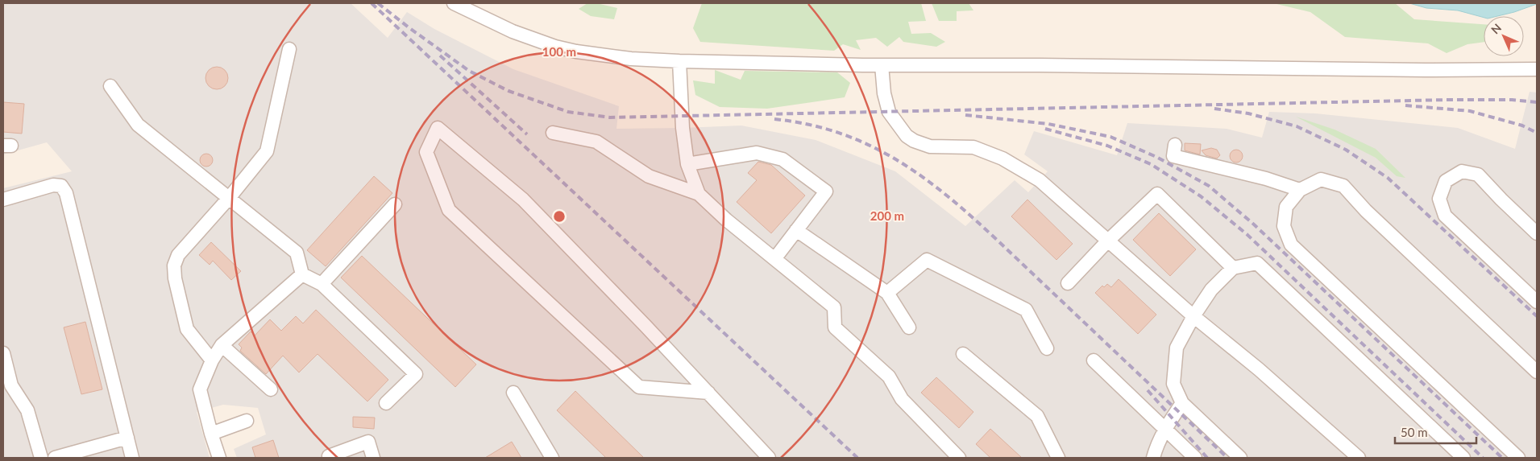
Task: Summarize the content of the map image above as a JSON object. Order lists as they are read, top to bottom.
{
  "scale_bar": "50 m",
  "north": "top left",
  "rings": ["100 m", "200 m"]
}
